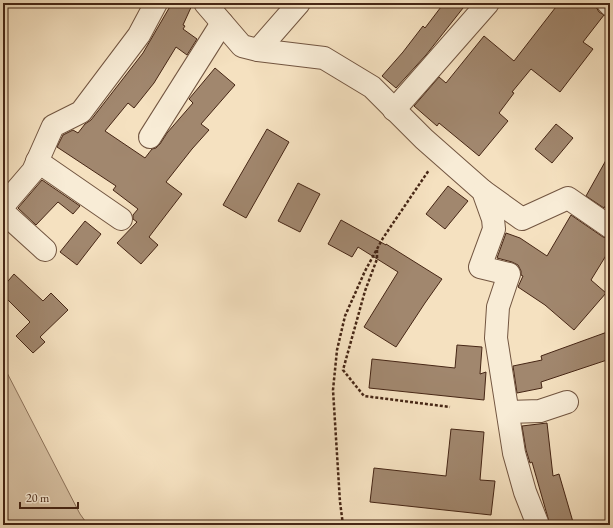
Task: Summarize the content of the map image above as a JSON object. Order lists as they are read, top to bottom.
{
  "scale_bar": "20 m"
}
